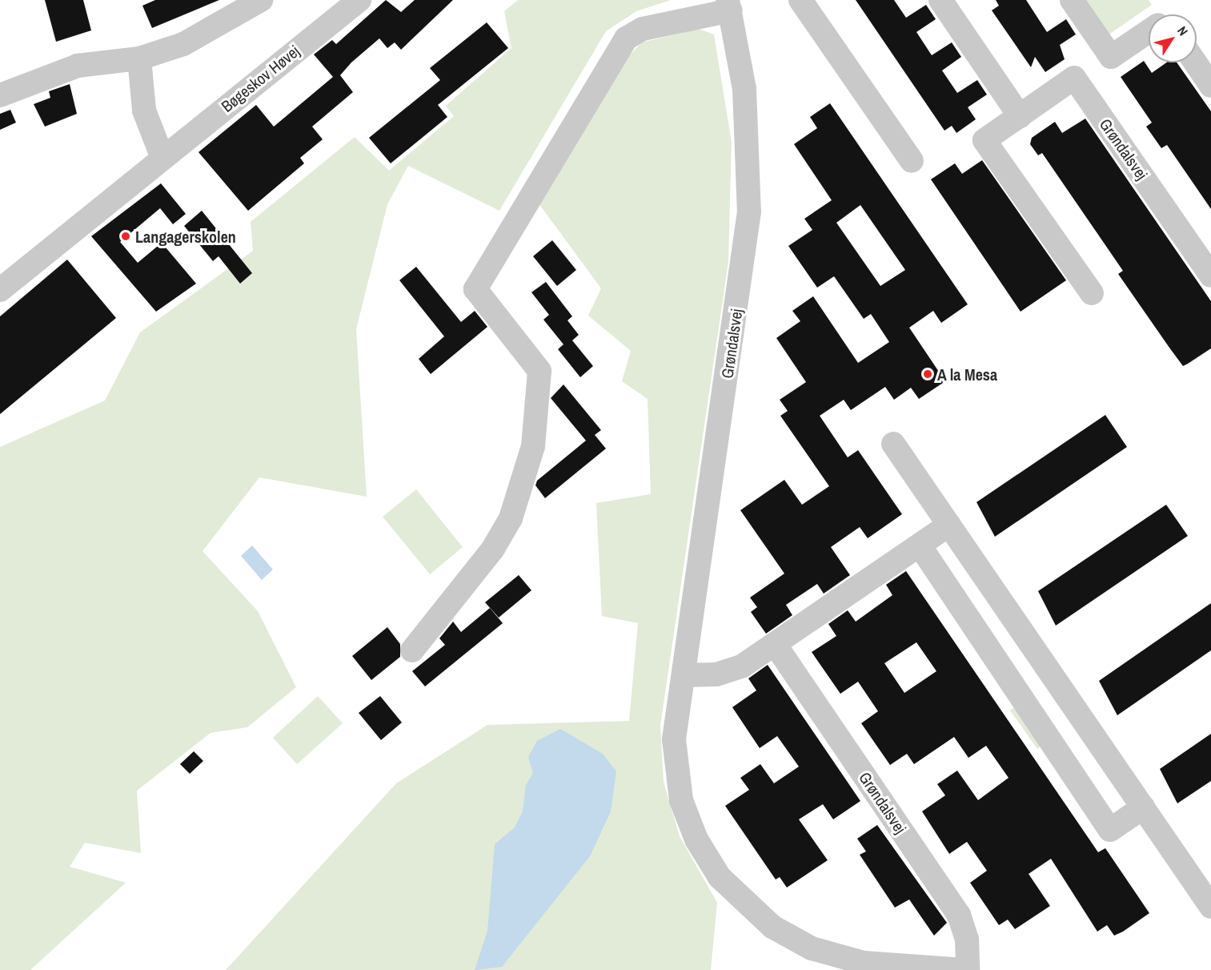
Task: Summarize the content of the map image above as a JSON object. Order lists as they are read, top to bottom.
{
  "streets": {
    "street": ["Bøgeskov Høvej", "Grøndalsvej"]
  },
  "places": ["Langagerskolen", "A la Mesa"],
  "north": "top right"
}
